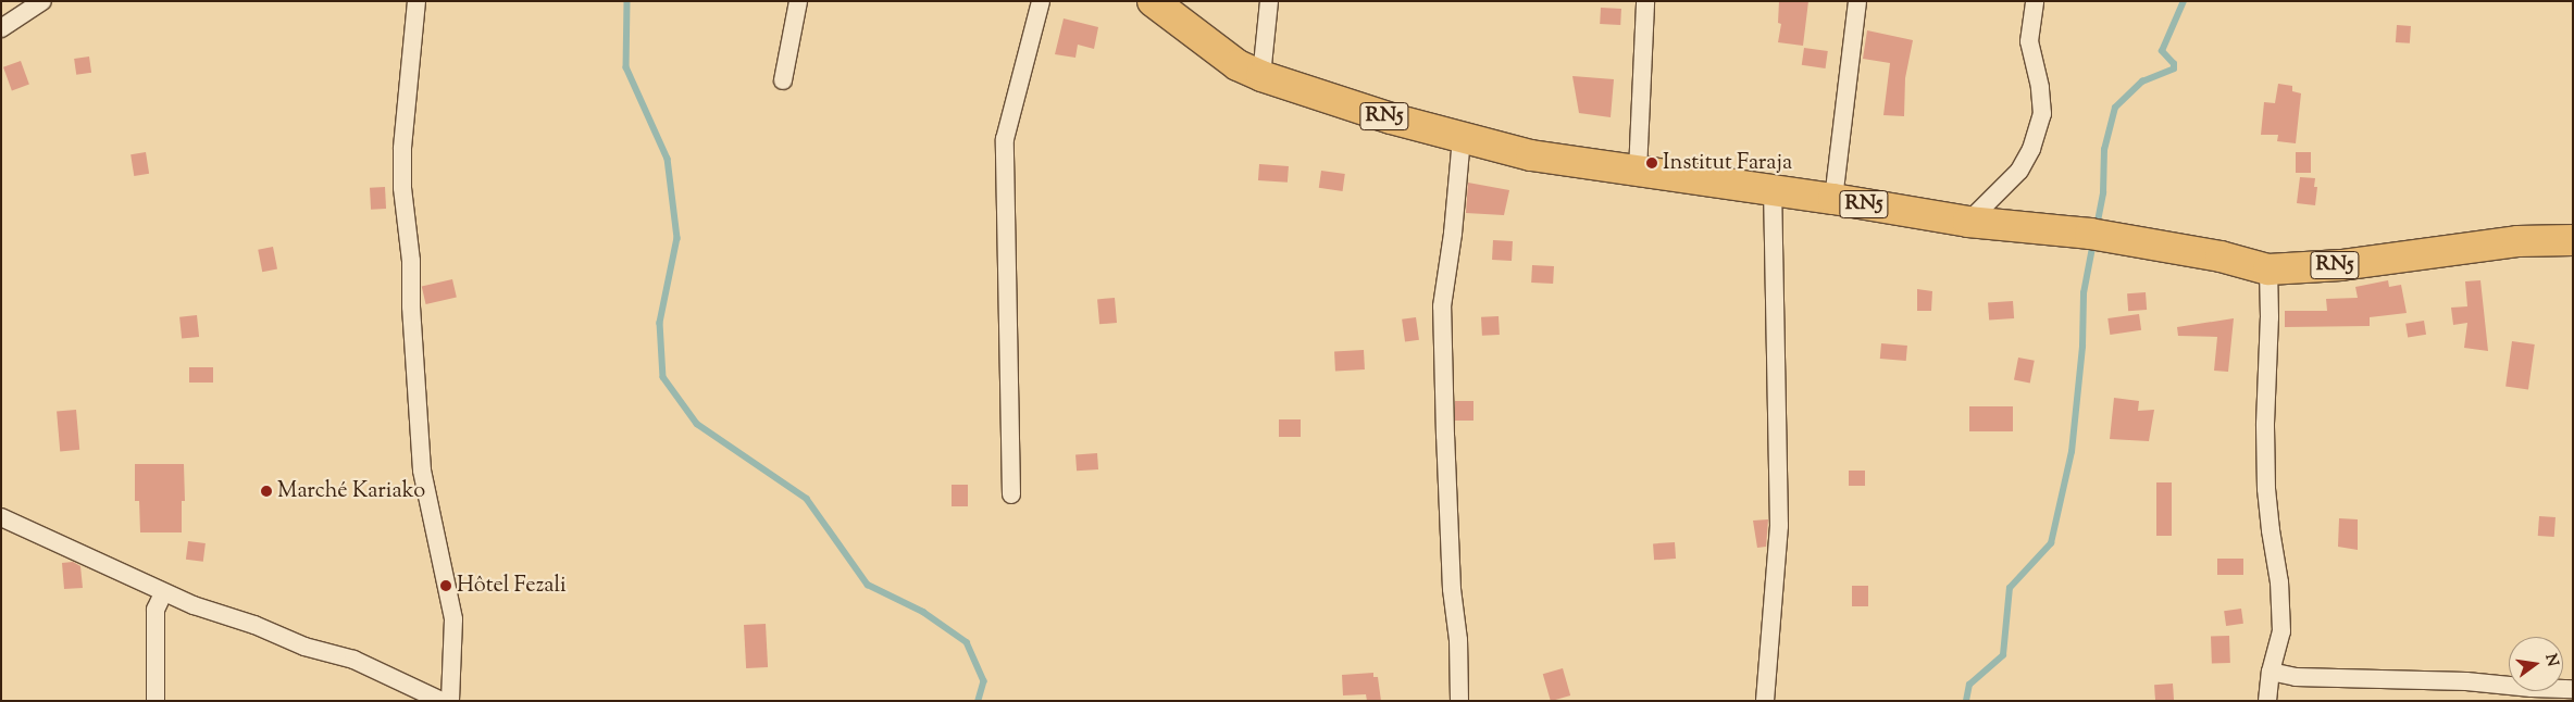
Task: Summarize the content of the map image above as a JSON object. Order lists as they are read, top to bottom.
{
  "streets": {
    "highway": ["RN5"]
  },
  "places": ["Institut Faraja", "Marché Kariako", "Hôtel Fezali"],
  "north": "right"
}
